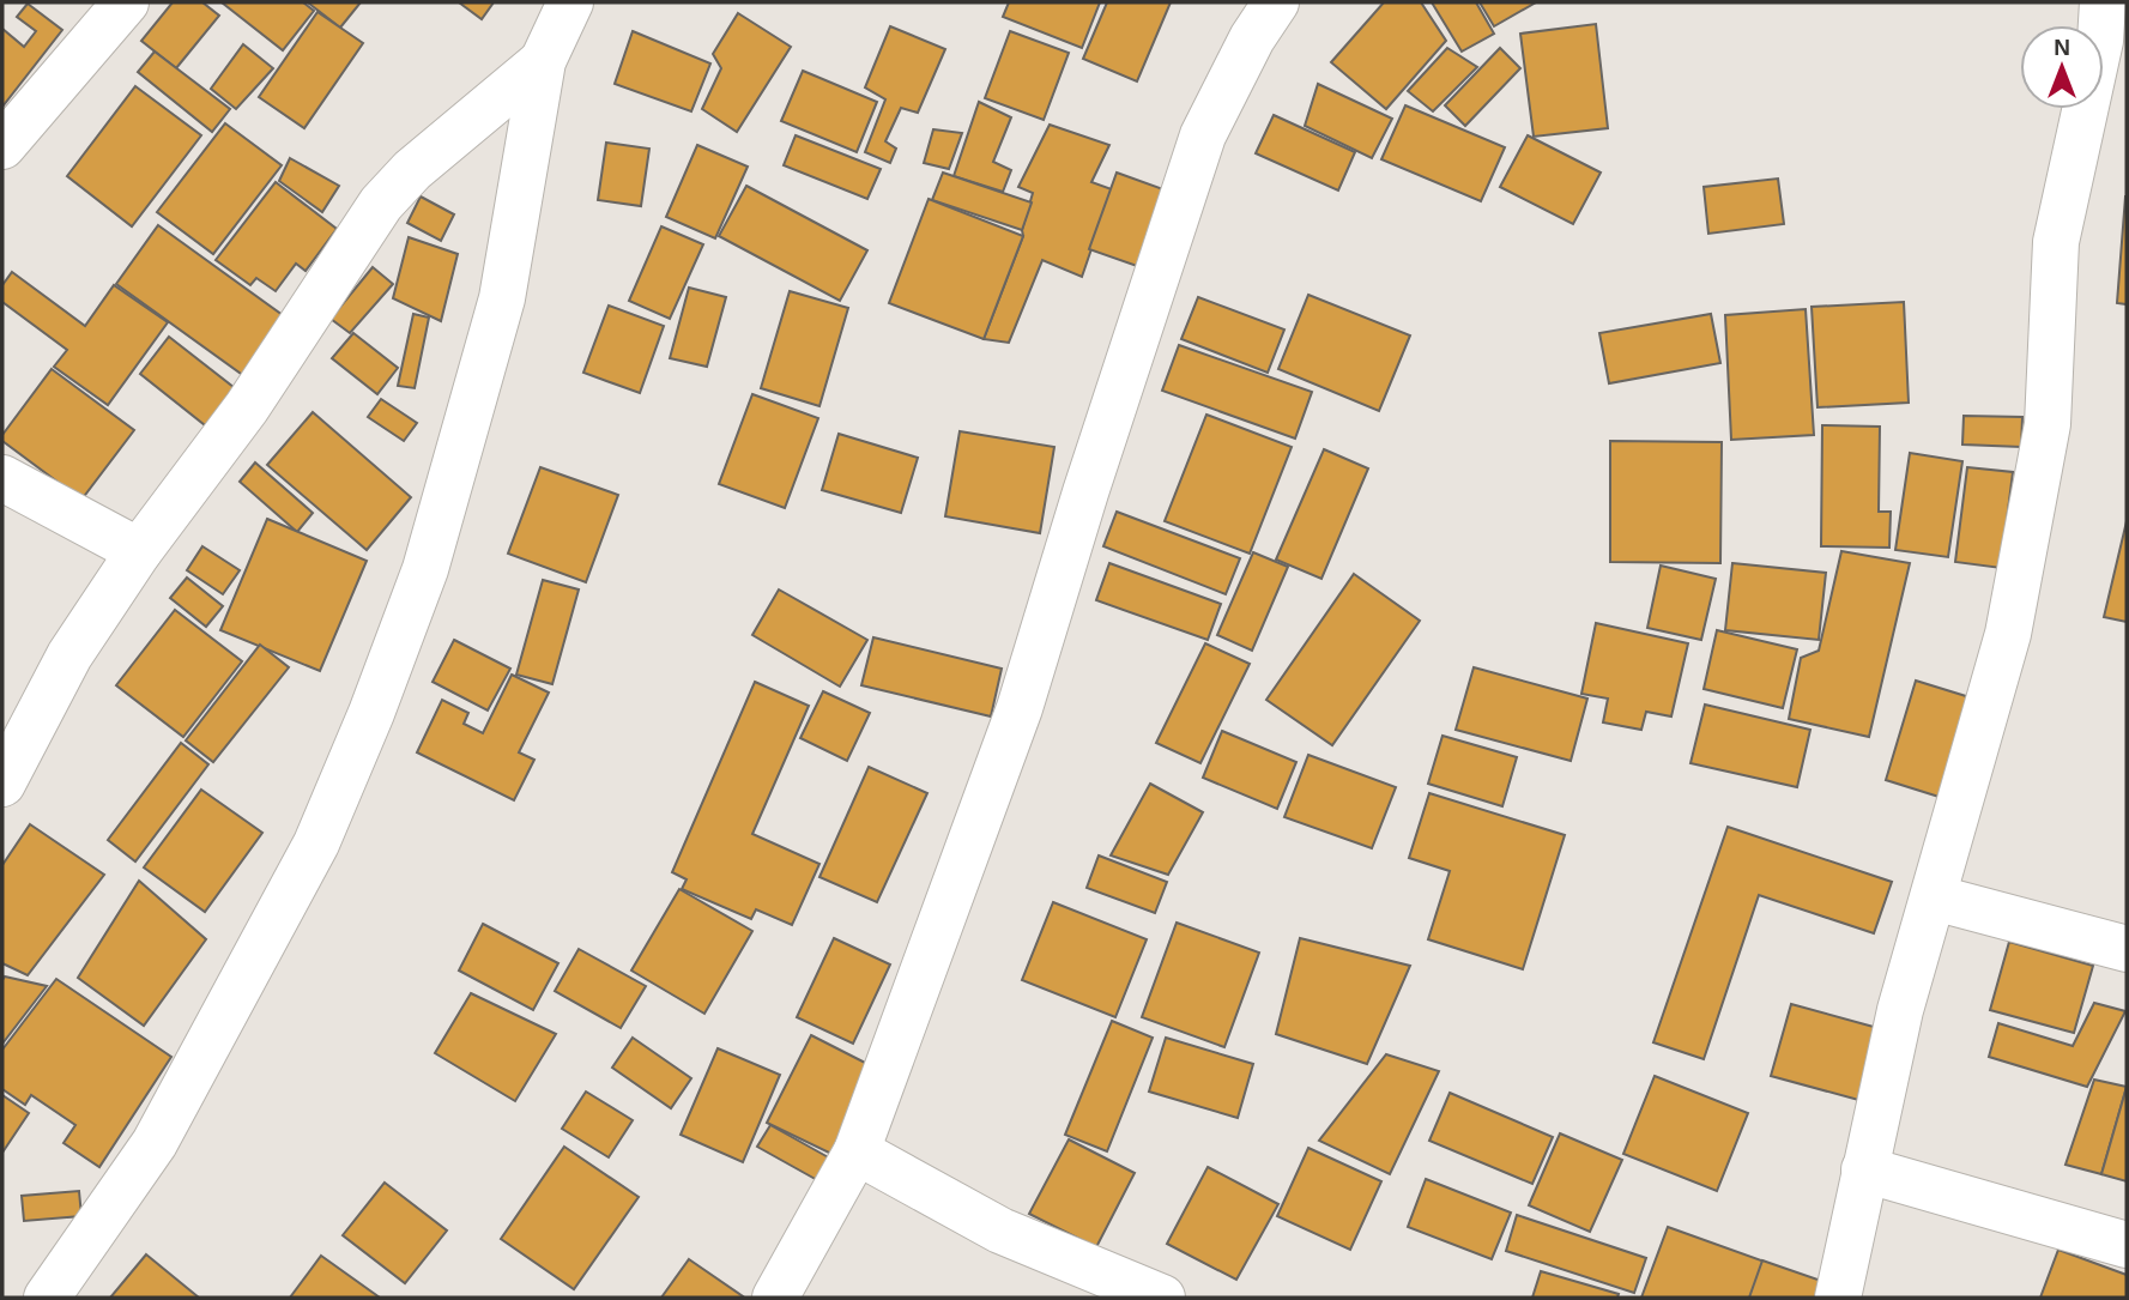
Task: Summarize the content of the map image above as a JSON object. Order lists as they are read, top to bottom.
{
  "north": "top"
}
